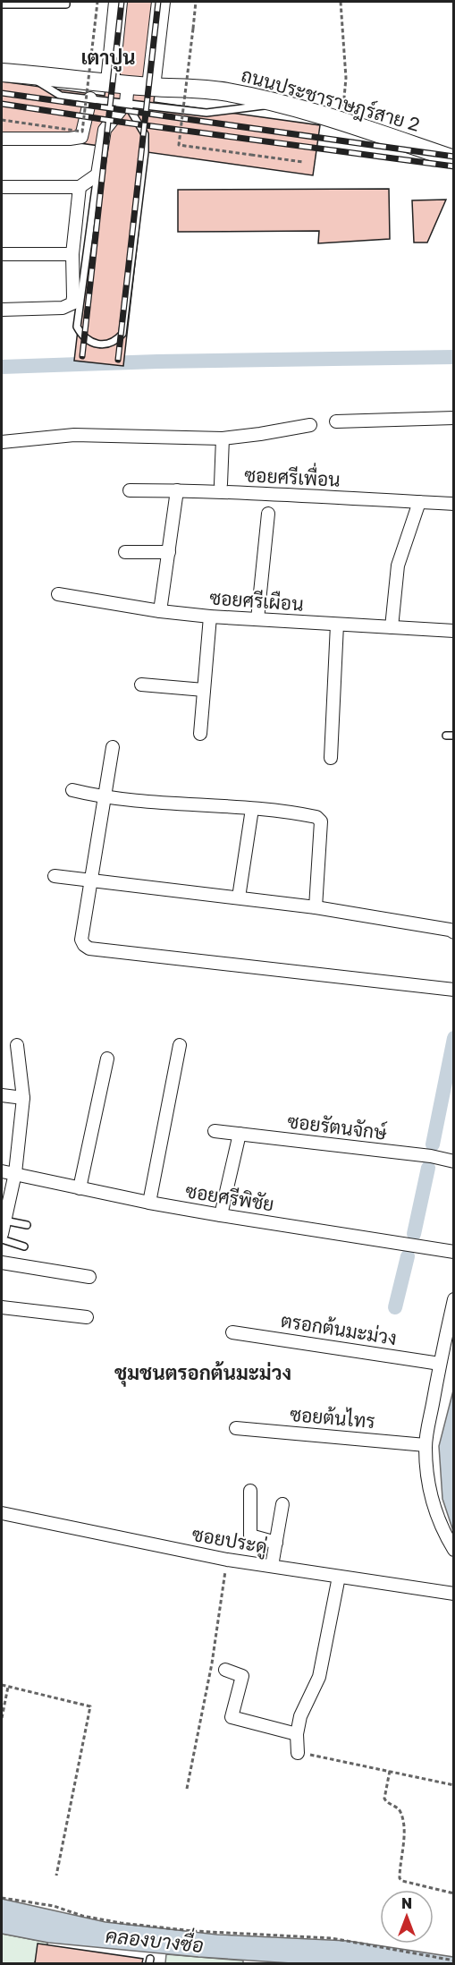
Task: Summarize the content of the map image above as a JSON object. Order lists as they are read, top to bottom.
{
  "streets": {
    "main road": ["ถนนประชาราษฎร์สาย 2"],
    "street": [
      "ซอยศรีเพื่อน",
      "ซอยศรีเผือน",
      "ซอยรัตนจักษ์",
      "ซอยศรีพิชัย",
      "ตรอกต้นมะม่วง",
      "ซอยต้นไทร",
      "ซอยประดู่"
    ]
  },
  "districts": ["เตาปูน", "ชุมชนตรอกต้นมะม่วง"],
  "water": ["คลองบางซื่อ"],
  "north": "top"
}
